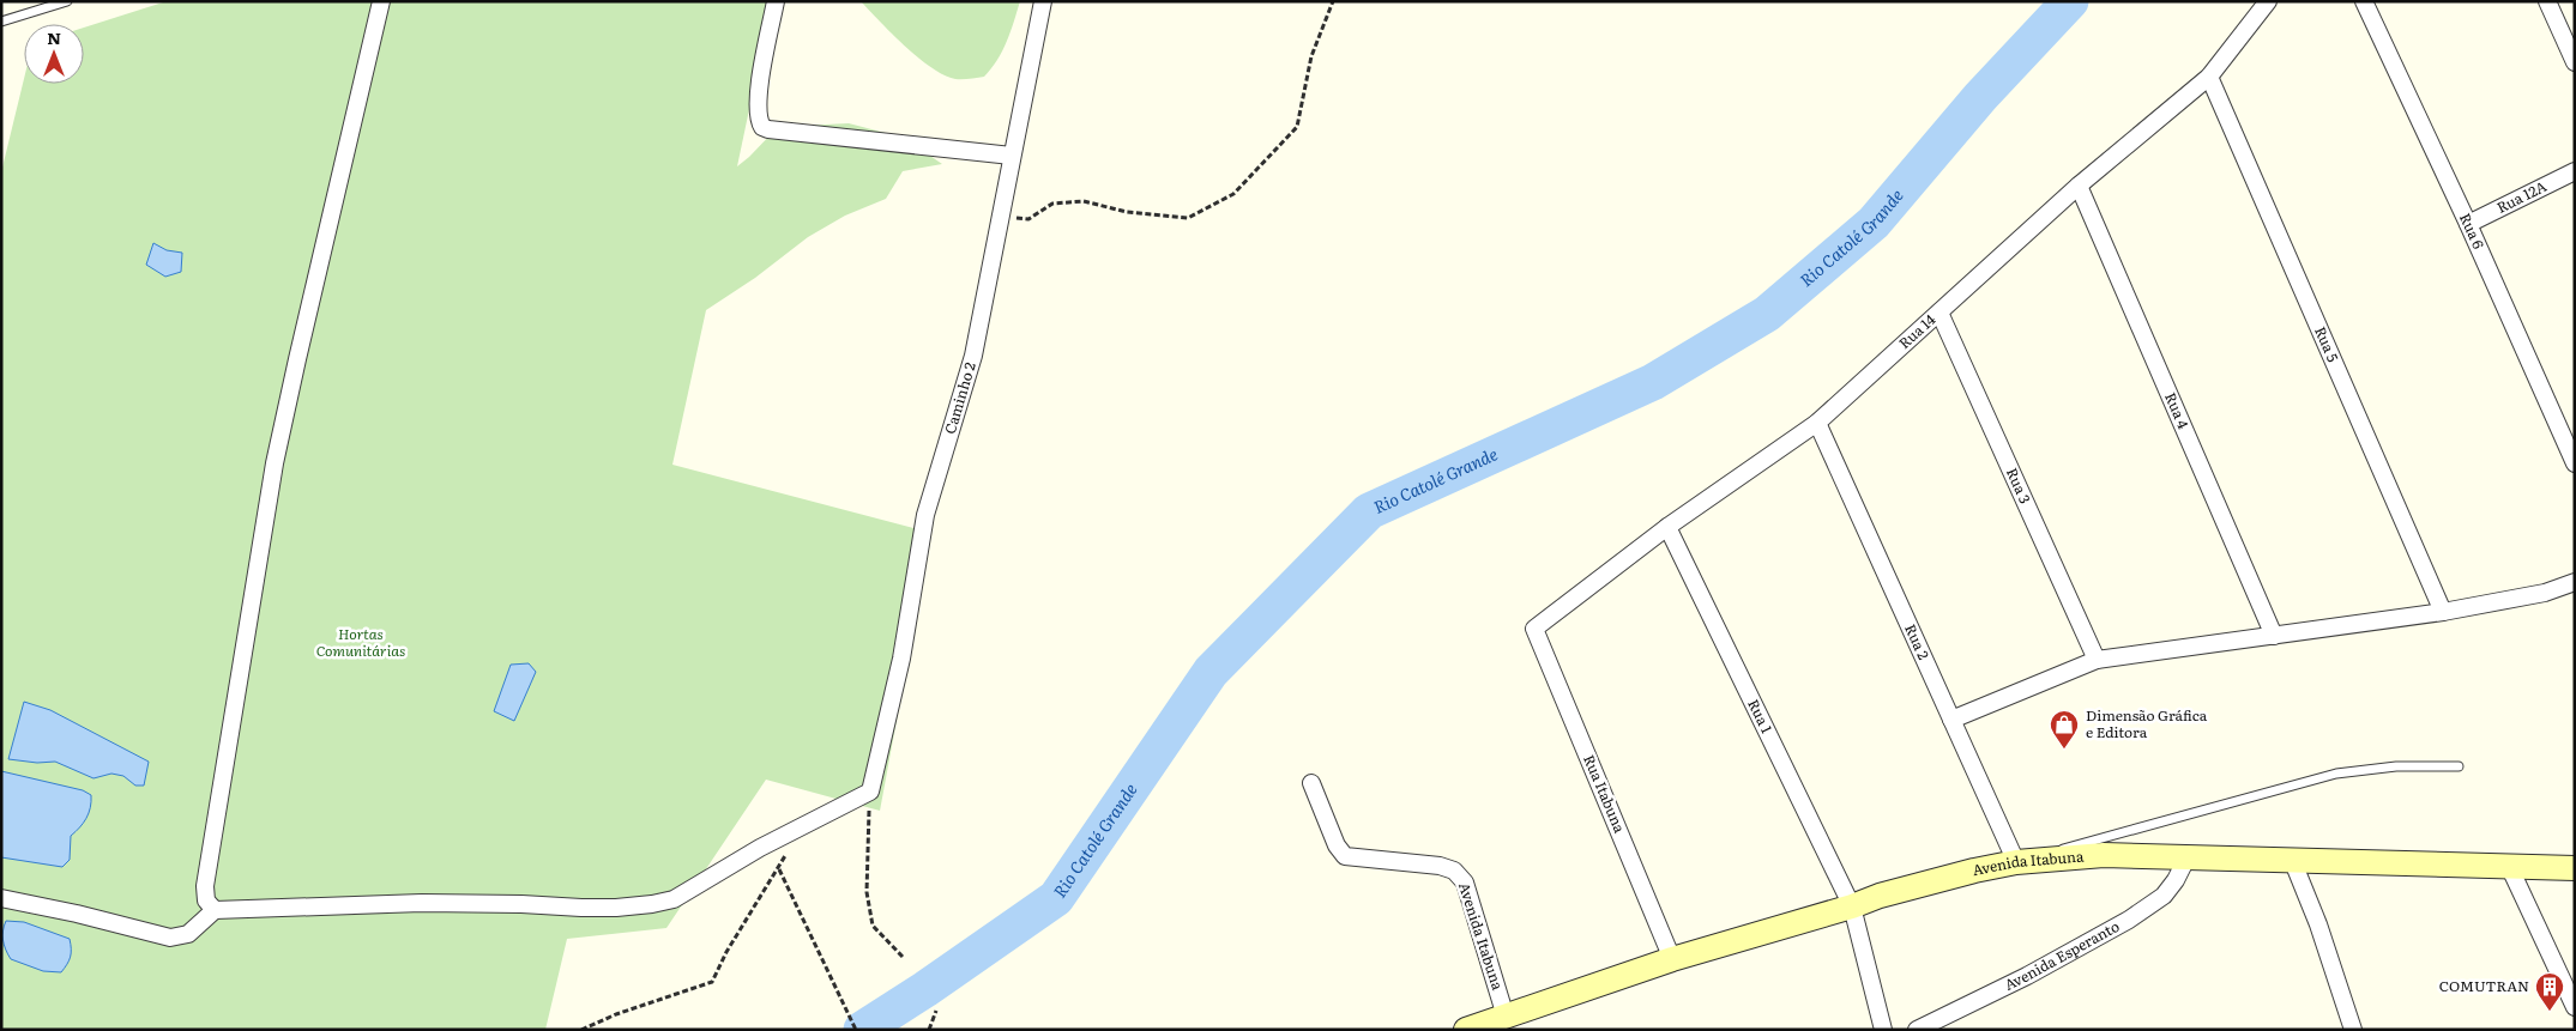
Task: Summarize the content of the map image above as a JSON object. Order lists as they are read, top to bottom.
{
  "streets": {
    "main road": ["Avenida Itabuna"],
    "street": [
      "Rua 12A",
      "Rua 6",
      "Rua 14",
      "Rua 5",
      "Caminho 2",
      "Rua 4",
      "Rua 3",
      "Rua 2",
      "Rua 1",
      "Rua Itabuna",
      "Avenida Esperanto"
    ]
  },
  "crossings": [
    ["Rua 12A", "Rua 6"],
    ["Rua 14", "Rua 5"],
    ["Rua 14", "Rua 4"],
    ["Rua 14", "Rua 3"],
    ["Rua 14", "Rua 2"],
    ["Rua 14", "Rua 1"],
    ["Rua 14", "Rua Itabuna"],
    ["Rua 2", "Avenida Itabuna"],
    ["Rua 1", "Avenida Itabuna"],
    ["Rua Itabuna", "Avenida Itabuna"],
    ["Avenida Itabuna", "Avenida Esperanto"]
  ],
  "water": ["Rio Catolé Grande"],
  "parks": ["Hortas Comunitárias"],
  "places": {
    "shop": ["Dimensão Gráfica e Editora"],
    "building": ["COMUTRAN"]
  },
  "north": "top"
}
